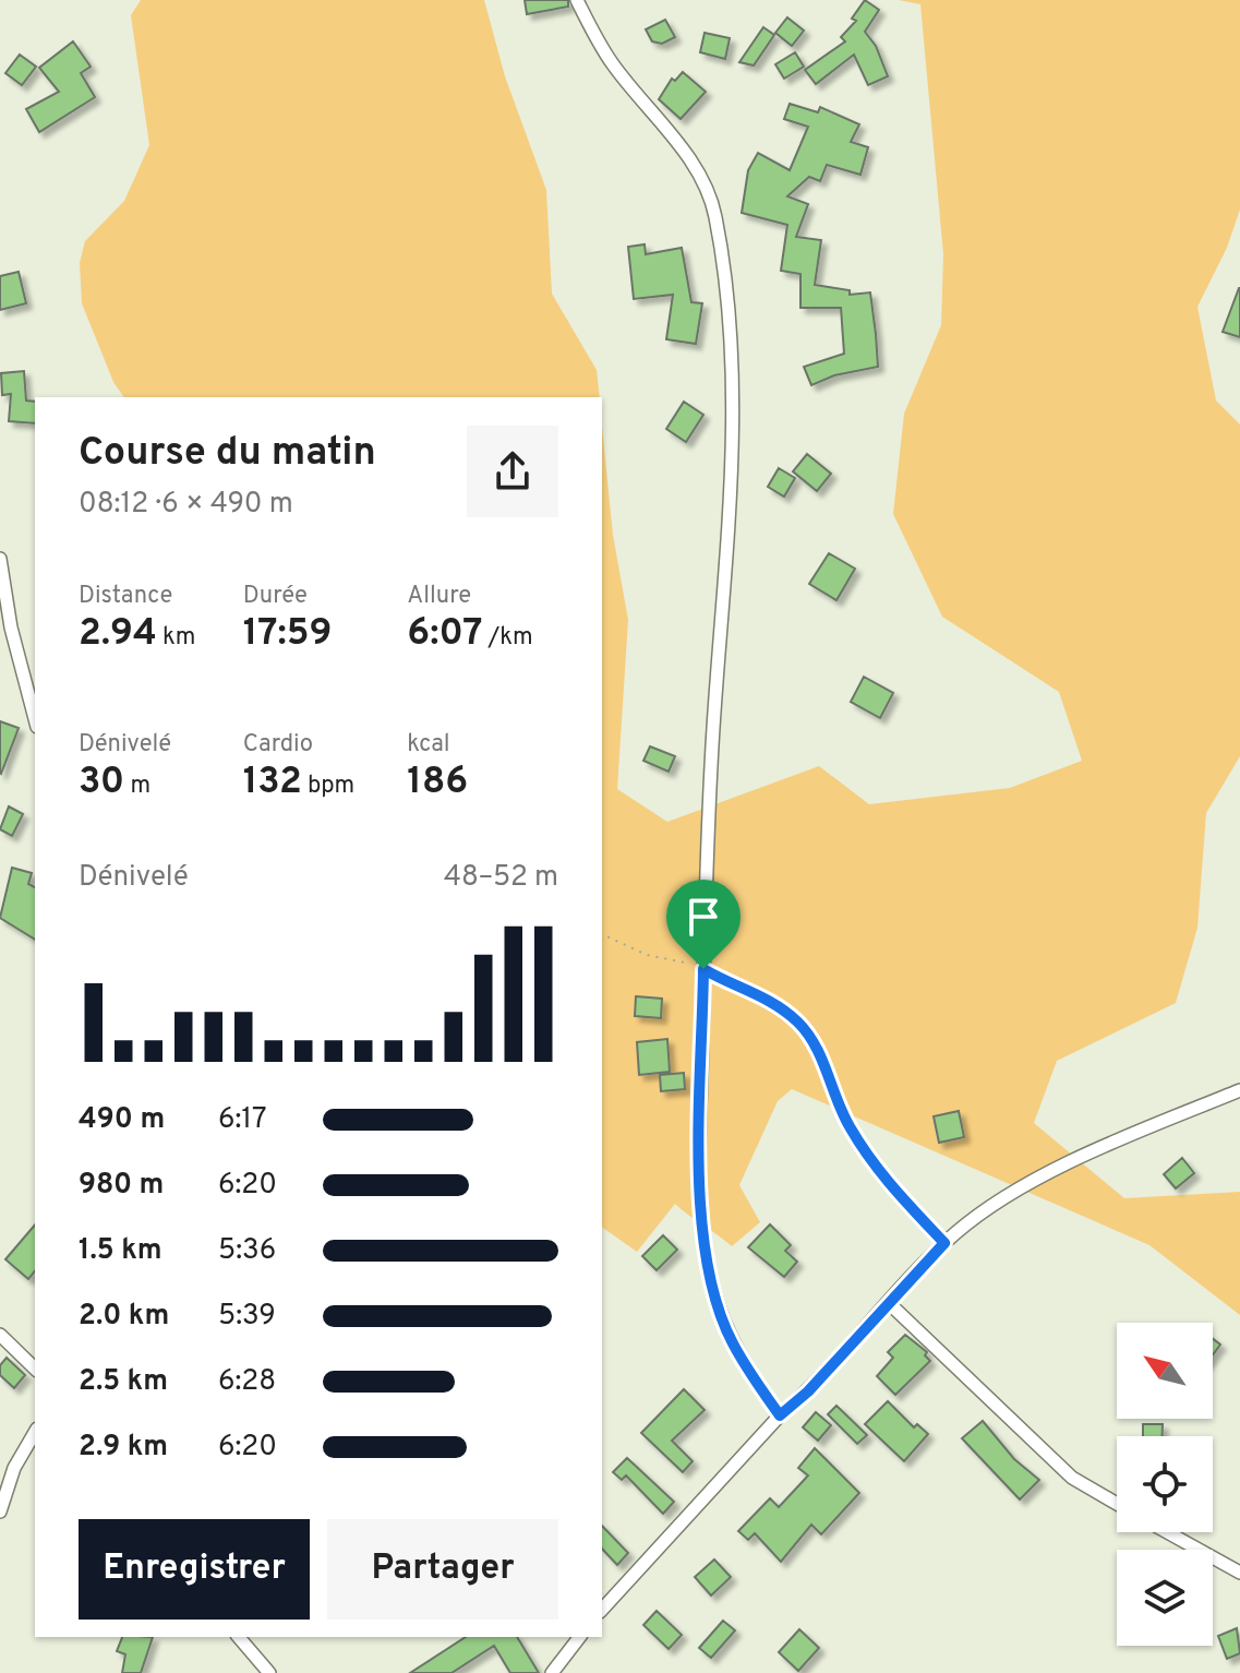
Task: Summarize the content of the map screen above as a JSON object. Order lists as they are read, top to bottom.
{
  "north": "top left",
  "page": {
    "heading": ["Course du matin", "08:12 · 6 × 490 m"],
    "stats": [
      ["Distance", "2.94 km"],
      ["Durée", "17:59"],
      ["Allure", "6:07 /km"],
      ["Dénivelé", "30 m"],
      ["Cardio", "132 bpm"],
      ["kcal", "186"]
    ],
    "chart": ["Dénivelé", "48–52 m"],
    "list": [
      {
        "name": "490 m",
        "note": "6:17"
      },
      {
        "name": "980 m",
        "note": "6:20"
      },
      {
        "name": "1.5 km",
        "note": "5:36"
      },
      {
        "name": "2.0 km",
        "note": "5:39"
      },
      {
        "name": "2.5 km",
        "note": "6:28"
      },
      {
        "name": "2.9 km",
        "note": "6:20"
      }
    ],
    "buttons": ["Enregistrer", "Partager"]
  }
}
